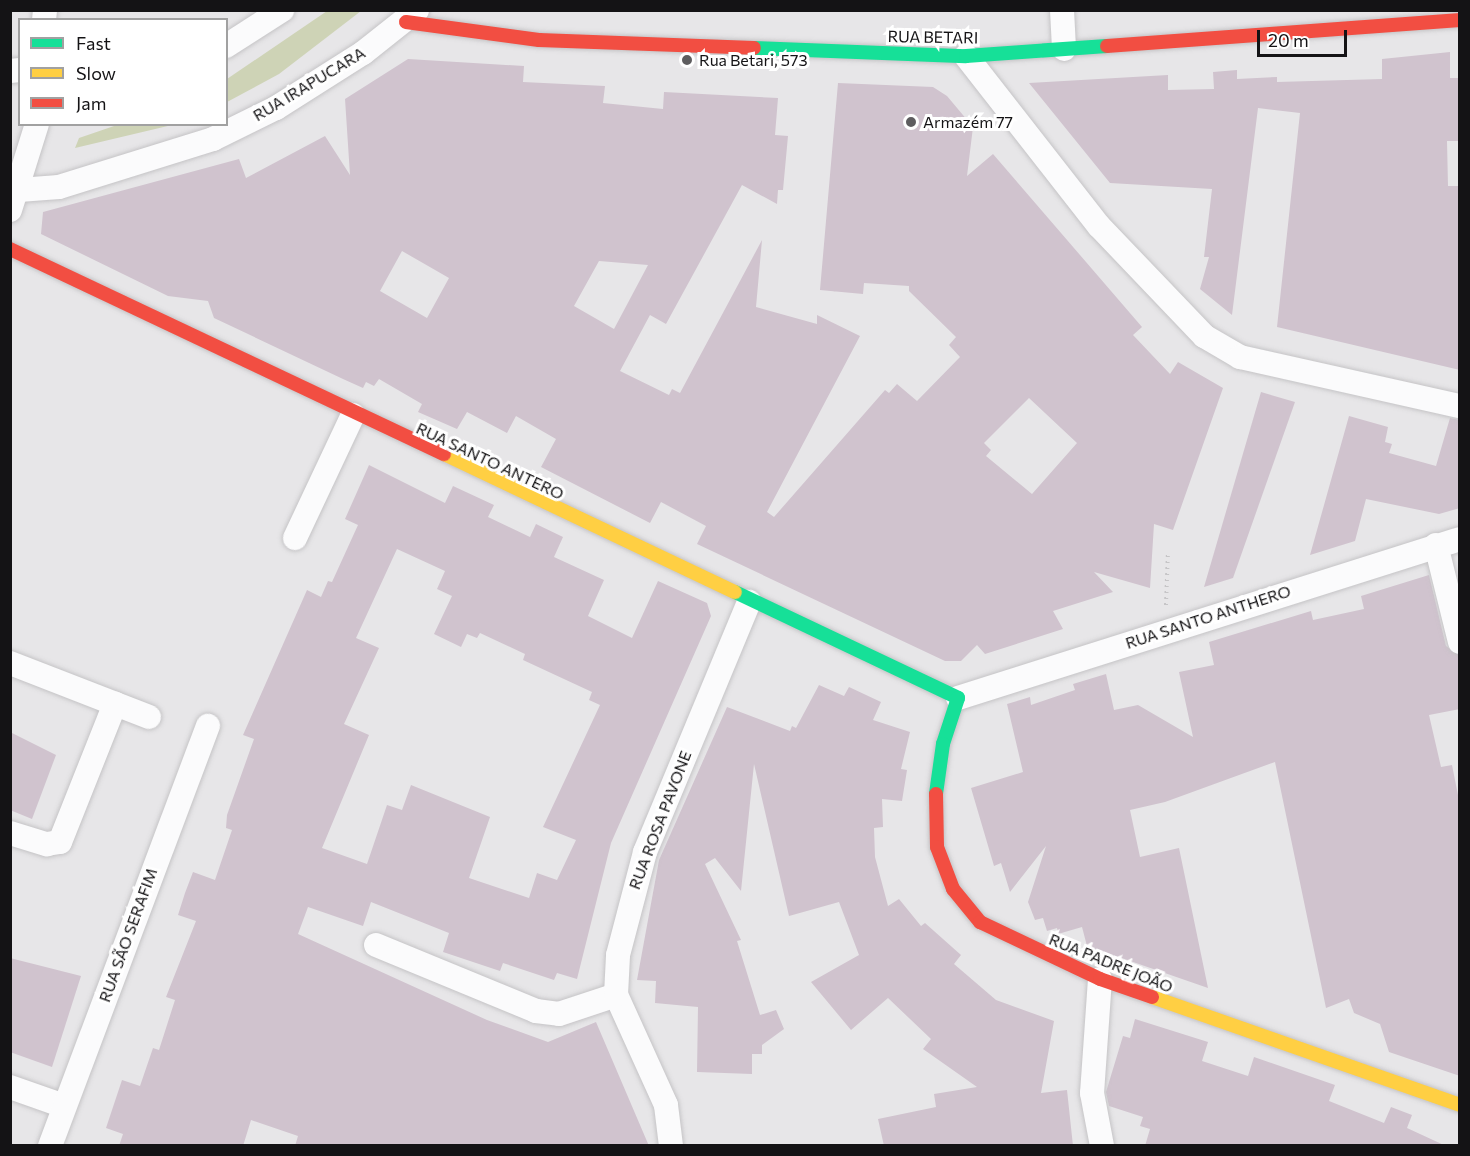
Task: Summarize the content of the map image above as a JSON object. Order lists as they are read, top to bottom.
{
  "streets": {
    "street": [
      "RUA BETARI",
      "RUA IRAPUCARA",
      "RUA SANTO ANTERO",
      "RUA SANTO ANTHERO",
      "RUA ROSA PAVONE",
      "RUA SÃO SERAFIM",
      "RUA PADRE JOÃO"
    ]
  },
  "crossings": [
    ["RUA BETARI", "RUA IRAPUCARA"],
    ["RUA SANTO ANTERO", "RUA SANTO ANTHERO"],
    ["RUA SANTO ANTERO", "RUA ROSA PAVONE"],
    ["RUA SANTO ANTERO", "RUA PADRE JOÃO"],
    ["RUA SANTO ANTHERO", "RUA PADRE JOÃO"]
  ],
  "places": ["Rua Betari, 573", "Armazém 77"],
  "legend": ["Fast", "Slow", "Jam"],
  "scale_bar": "20 m"
}
